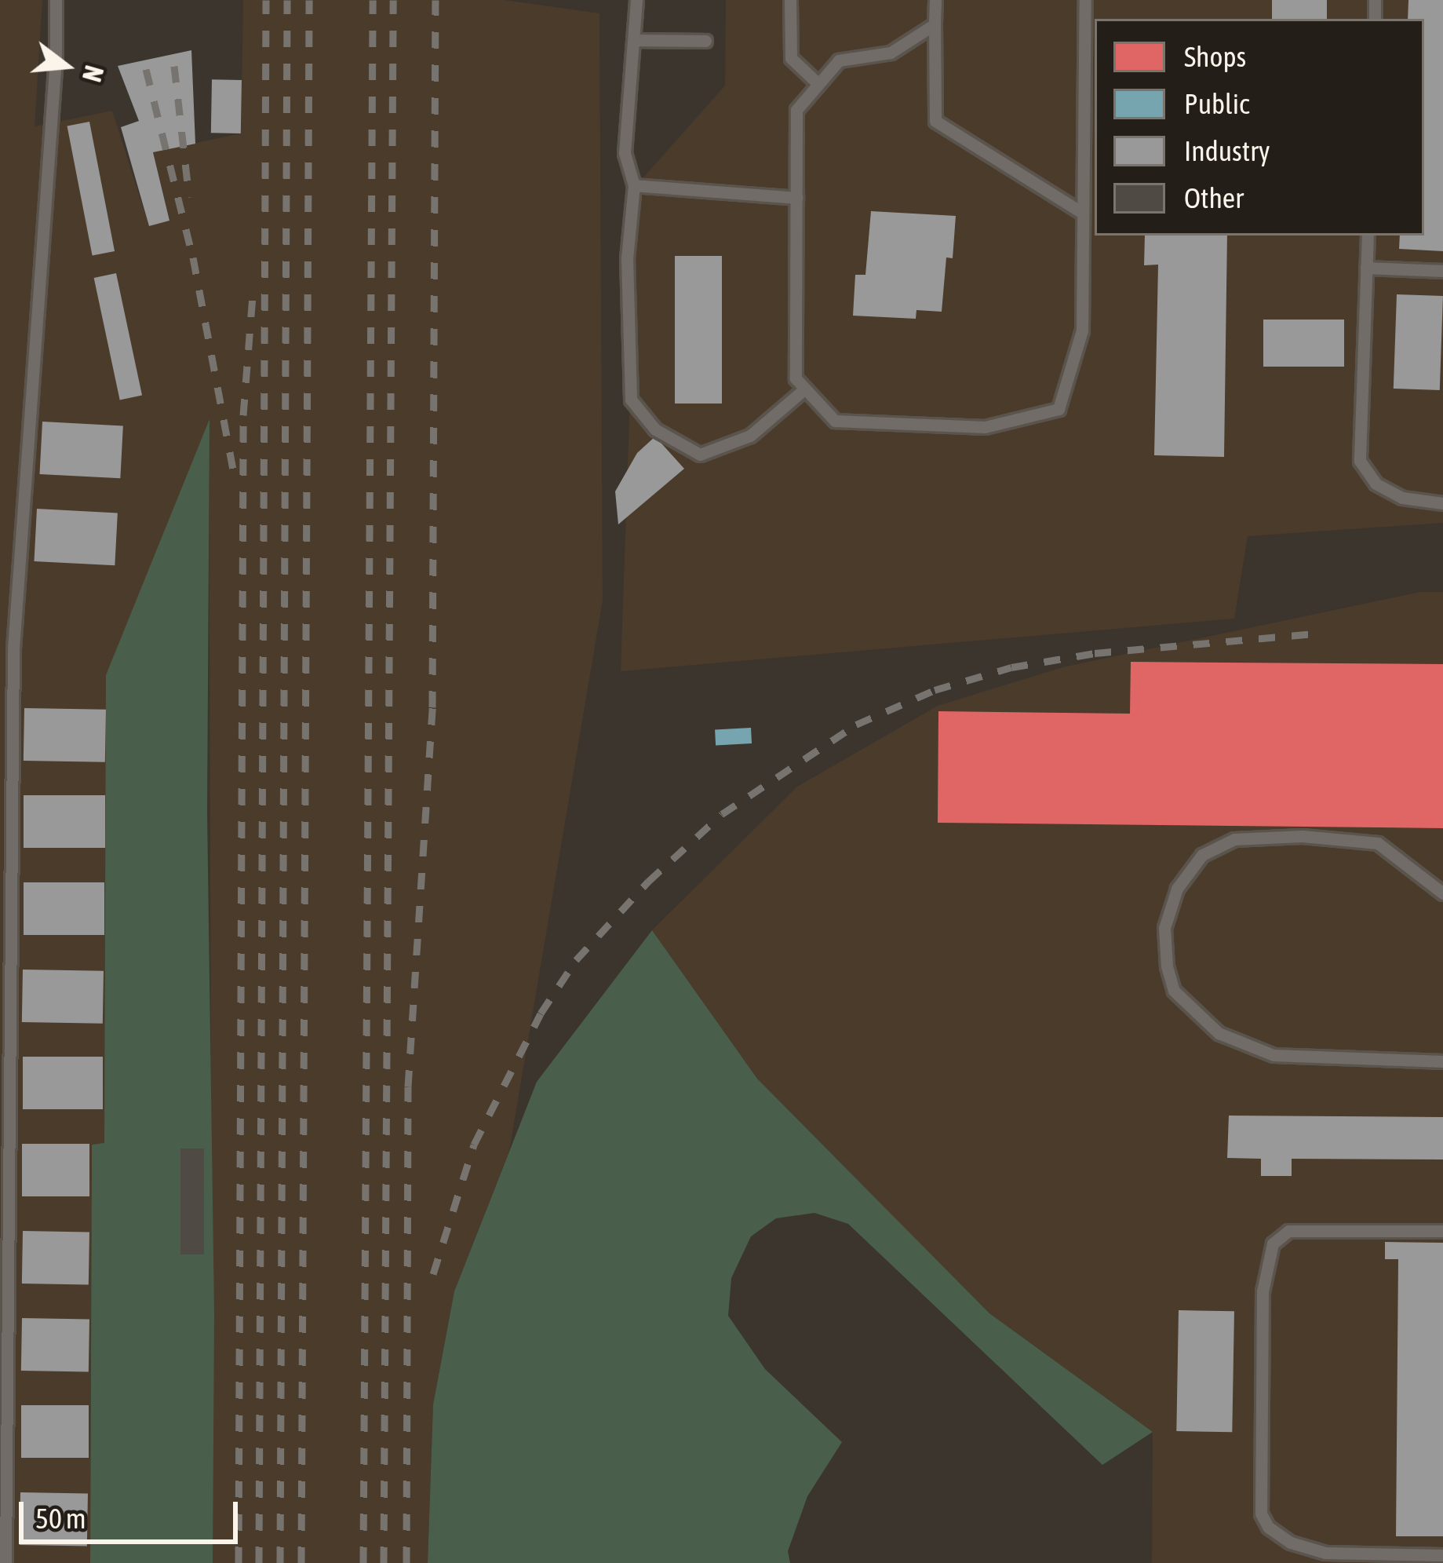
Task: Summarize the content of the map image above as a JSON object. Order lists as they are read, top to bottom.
{
  "legend": [
    "Shops",
    "Public",
    "Industry",
    "Other"
  ],
  "scale_bar": "50 m",
  "north": "right"
}
